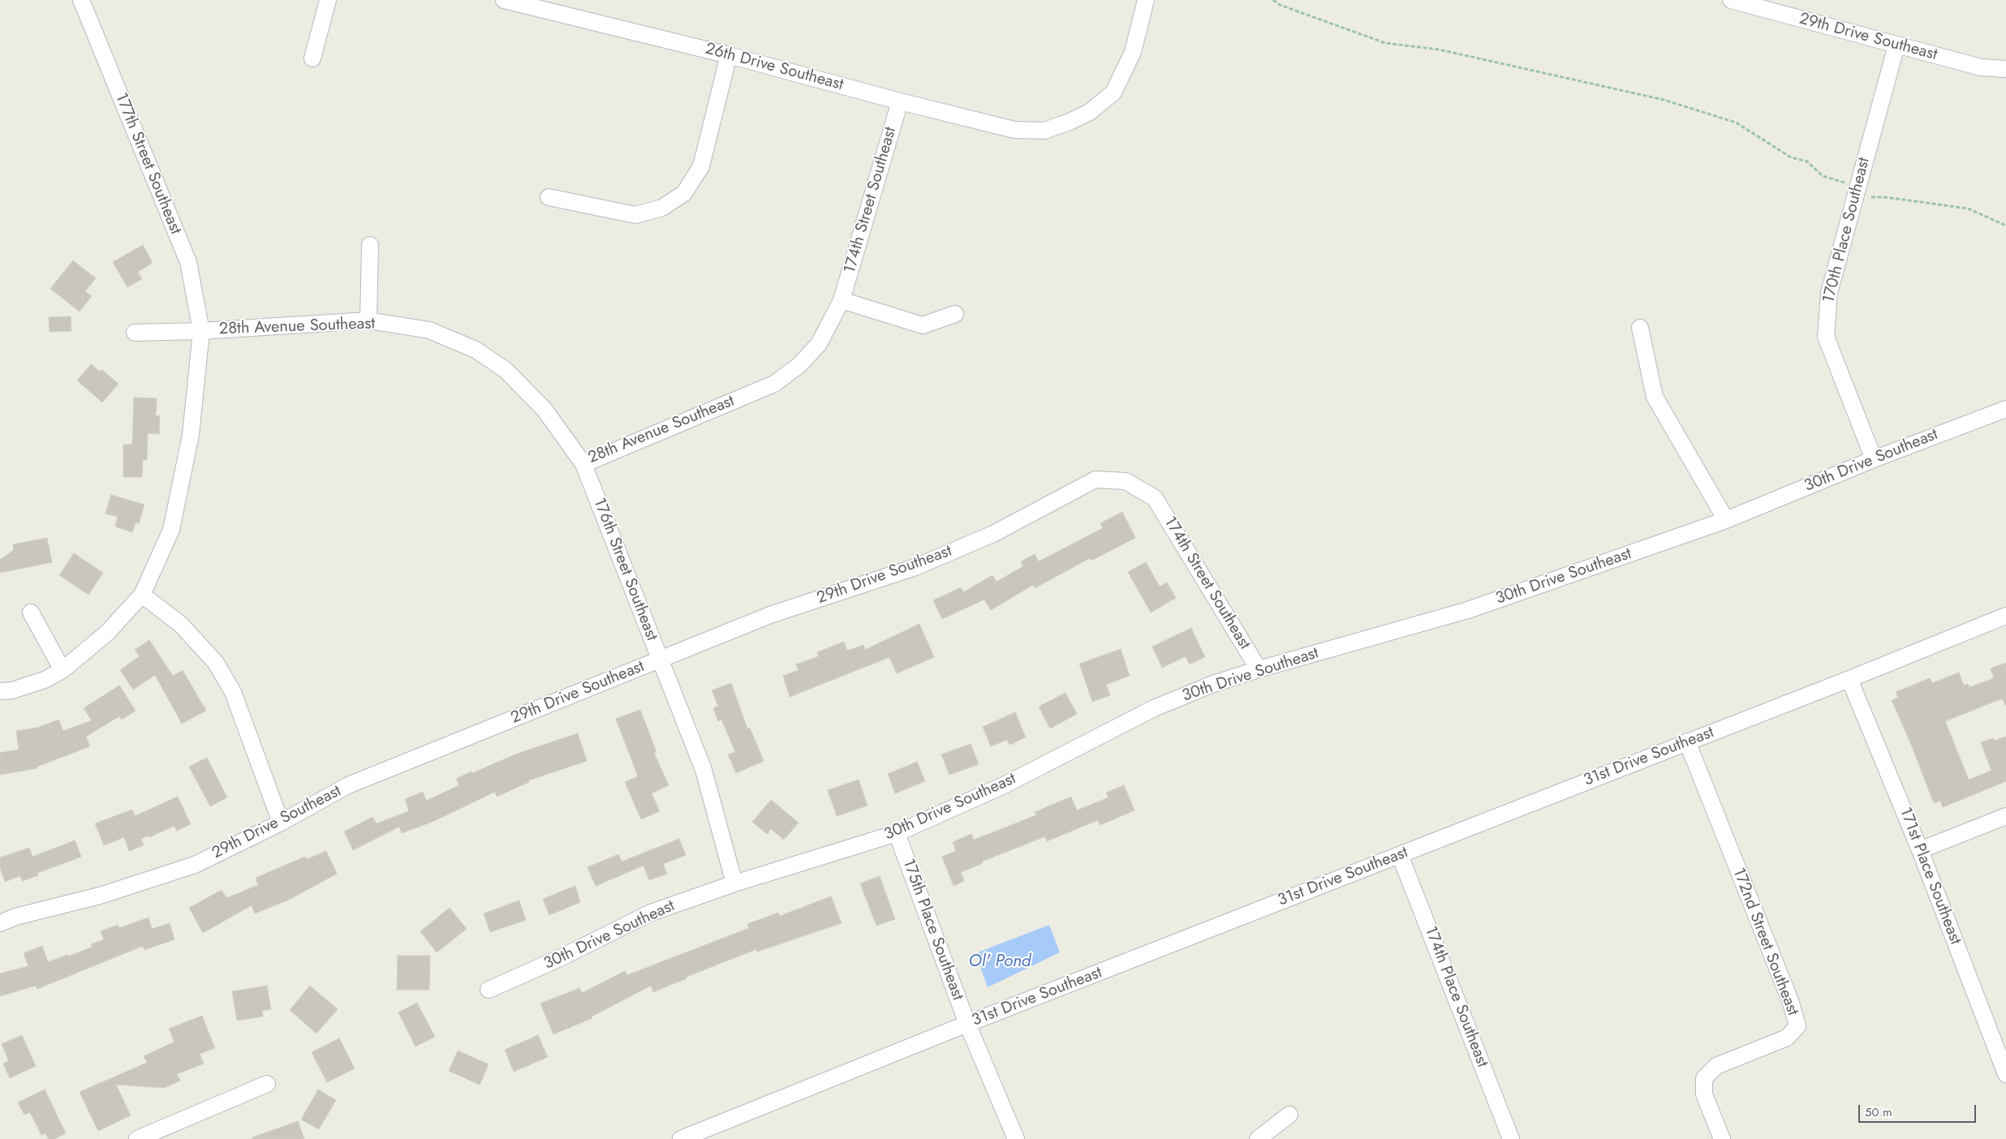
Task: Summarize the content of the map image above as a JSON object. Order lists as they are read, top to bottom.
{
  "streets": {
    "street": [
      "29th Drive Southeast",
      "26th Drive Southeast",
      "177th Street Southeast",
      "174th Street Southeast",
      "170th Place Southeast",
      "28th Avenue Southeast",
      "30th Drive Southeast",
      "176th Street Southeast",
      "31st Drive Southeast",
      "171st Place Southeast",
      "175th Place Southeast",
      "172nd Street Southeast",
      "174th Place Southeast"
    ]
  },
  "crossings": [
    ["29th Drive Southeast", "174th Street Southeast"],
    ["29th Drive Southeast", "170th Place Southeast"],
    ["29th Drive Southeast", "176th Street Southeast"],
    ["26th Drive Southeast", "174th Street Southeast"],
    ["177th Street Southeast", "28th Avenue Southeast"],
    ["174th Street Southeast", "28th Avenue Southeast"],
    ["174th Street Southeast", "30th Drive Southeast"],
    ["170th Place Southeast", "30th Drive Southeast"],
    ["28th Avenue Southeast", "176th Street Southeast"],
    ["30th Drive Southeast", "176th Street Southeast"],
    ["30th Drive Southeast", "175th Place Southeast"],
    ["31st Drive Southeast", "171st Place Southeast"],
    ["31st Drive Southeast", "175th Place Southeast"],
    ["31st Drive Southeast", "172nd Street Southeast"],
    ["31st Drive Southeast", "174th Place Southeast"]
  ],
  "water": ["Ol' Pond"],
  "scale_bar": "50 m"
}
